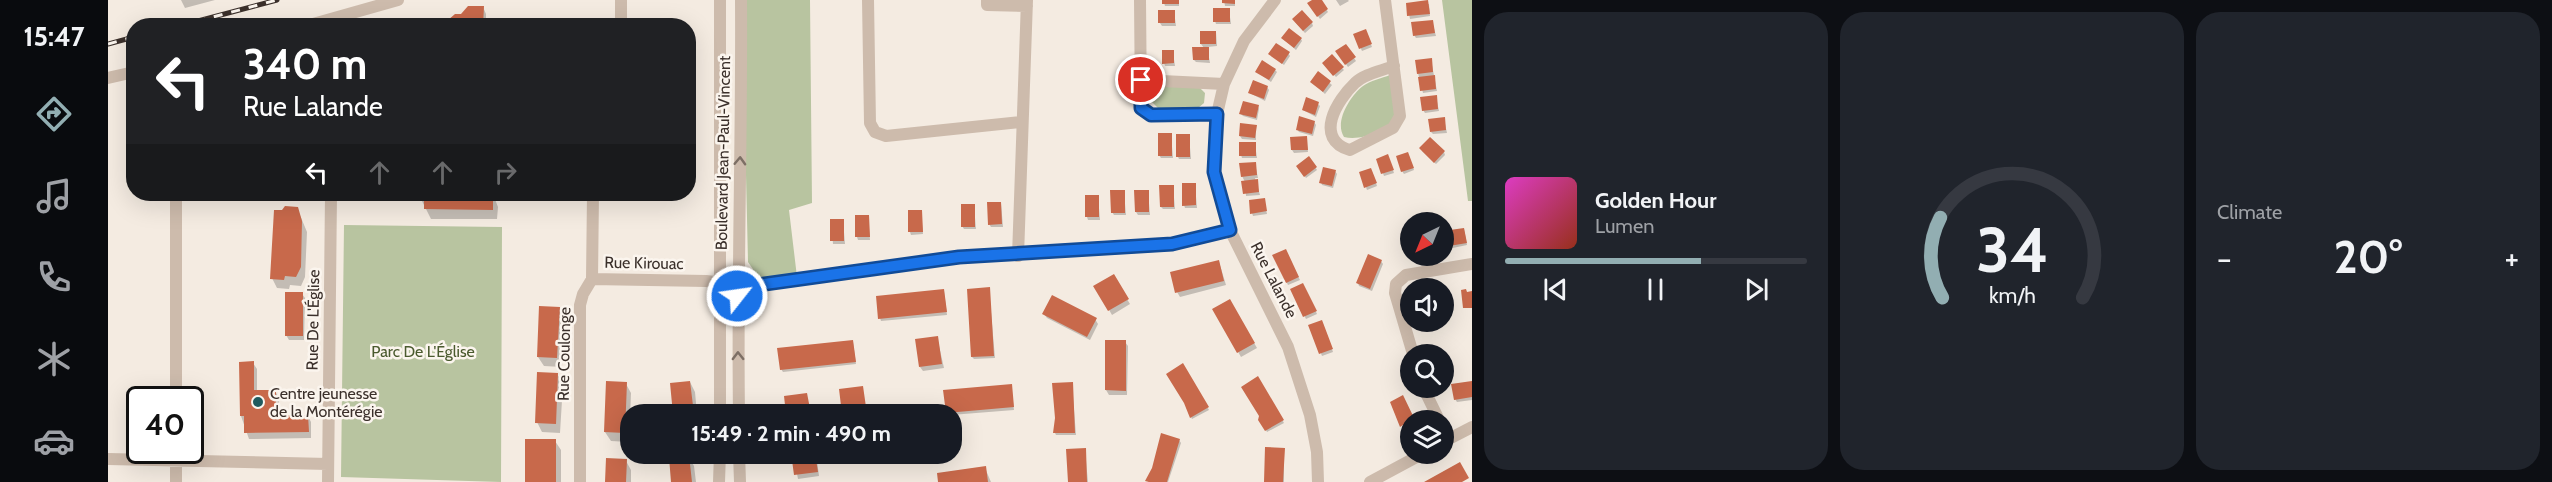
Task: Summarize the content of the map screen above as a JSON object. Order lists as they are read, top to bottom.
{
  "streets": {
    "street": [
      "Boulevard Jean-Paul-Vincent",
      "Rue Kirouac",
      "Rue Lalande",
      "Rue De L'Église",
      "Rue Coulonge"
    ]
  },
  "crossings": [
    ["Boulevard Jean-Paul-Vincent", "Rue Kirouac"],
    ["Rue Kirouac", "Rue Lalande"],
    ["Rue Kirouac", "Rue Coulonge"]
  ],
  "parks": ["Parc De L'Église"],
  "places": ["Centre jeunesse de la Montérégie"],
  "north": "bottom left",
  "page": {
    "tabs": "15:47",
    "tile": "Climate",
    "turn": ["340 m", "Rue Lalande"],
    "song": ["Golden Hour", "Lumen"],
    "heat": ["−", "20°", "+"],
    "limit": "40",
    "trip": "15:49 · 2 min · 490 m",
    "gauge": ["34", "km/h"]
  }
}
